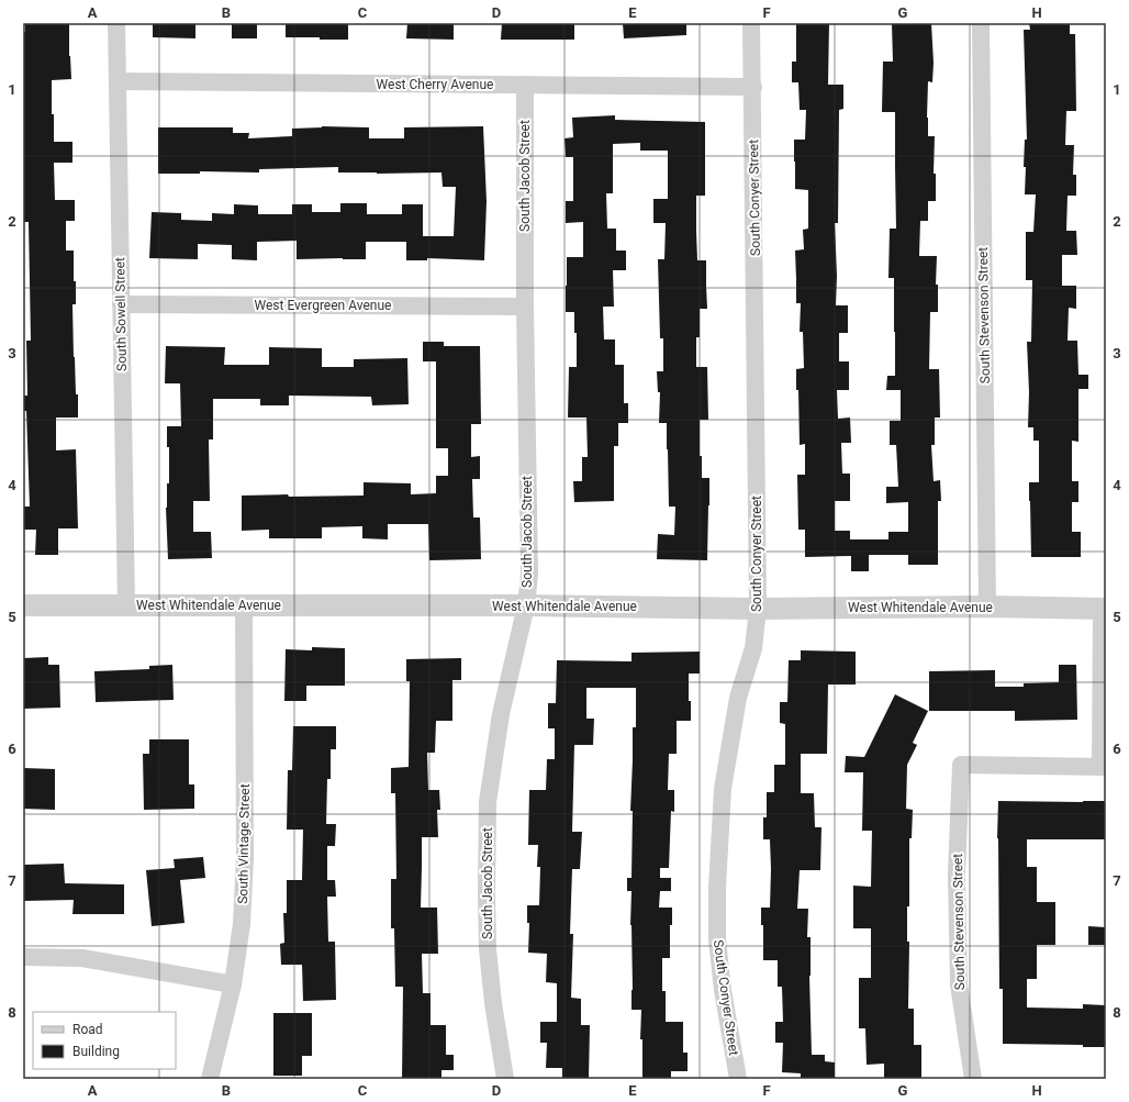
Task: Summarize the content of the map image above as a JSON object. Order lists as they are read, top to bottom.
{
  "streets": {
    "street": [
      "West Cherry Avenue",
      "South Jacob Street",
      "South Conyer Street",
      "West Evergreen Avenue",
      "South Sowell Street",
      "South Stevenson Street",
      "West Whitendale Avenue",
      "South Vintage Street"
    ]
  },
  "crossings": [
    ["West Cherry Avenue", "South Jacob Street"],
    ["West Cherry Avenue", "South Conyer Street"],
    ["West Cherry Avenue", "South Sowell Street"],
    ["South Jacob Street", "West Evergreen Avenue"],
    ["South Jacob Street", "West Whitendale Avenue"],
    ["South Conyer Street", "West Whitendale Avenue"],
    ["West Evergreen Avenue", "South Sowell Street"],
    ["South Sowell Street", "West Whitendale Avenue"],
    ["South Stevenson Street", "West Whitendale Avenue"],
    ["West Whitendale Avenue", "South Vintage Street"]
  ],
  "legend": ["Road", "Building"],
  "grid": {
    "columns": [
      "A",
      "B",
      "C",
      "D",
      "E",
      "F",
      "G",
      "H"
    ],
    "rows": [
      "1",
      "2",
      "3",
      "4",
      "5",
      "6",
      "7",
      "8"
    ]
  }
}
